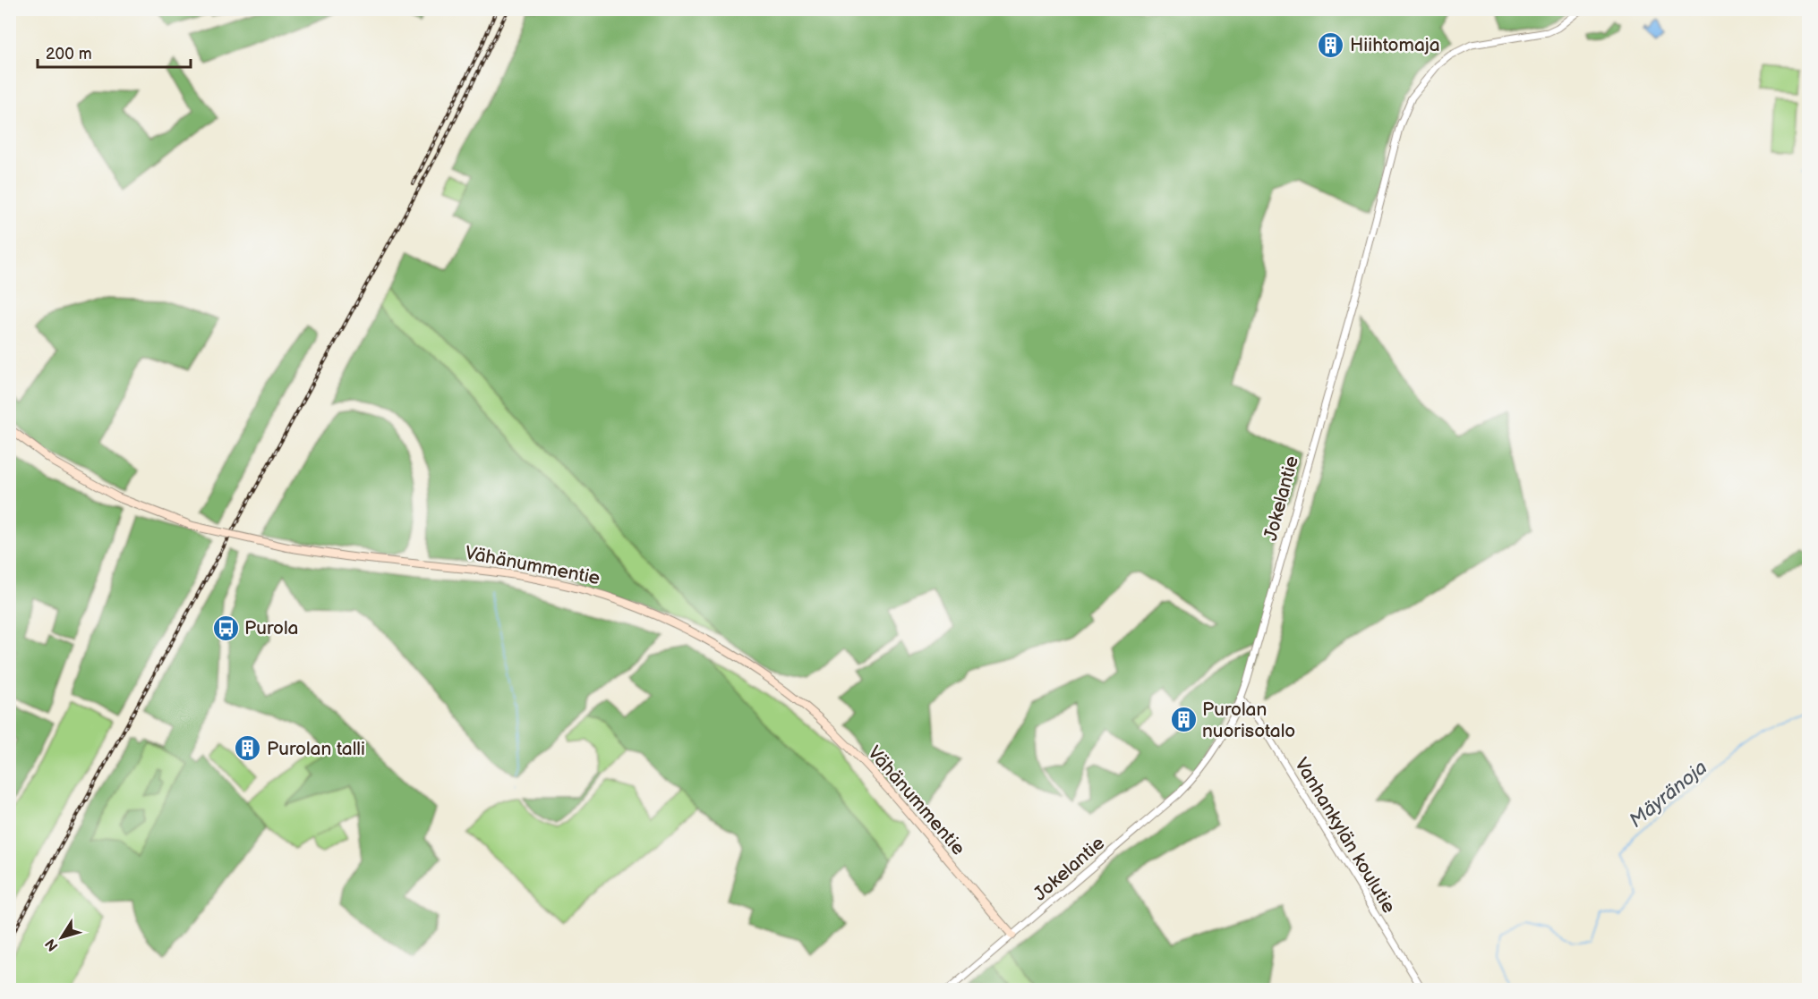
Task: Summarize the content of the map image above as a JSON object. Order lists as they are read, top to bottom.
{
  "streets": {
    "main road": ["Vähänummentie"],
    "street": ["Jokelantie", "Vanhankylän koulutie"]
  },
  "crossings": [
    ["Jokelantie", "Vähänummentie"],
    ["Jokelantie", "Vanhankylän koulutie"]
  ],
  "water": ["Mäyränoja"],
  "places": {
    "building": ["Hiihtomaja", "Purolan nuorisotalo", "Purolan talli"],
    "bus stop": ["Purola"]
  },
  "scale_bar": "200 m",
  "north": "bottom left"
}
